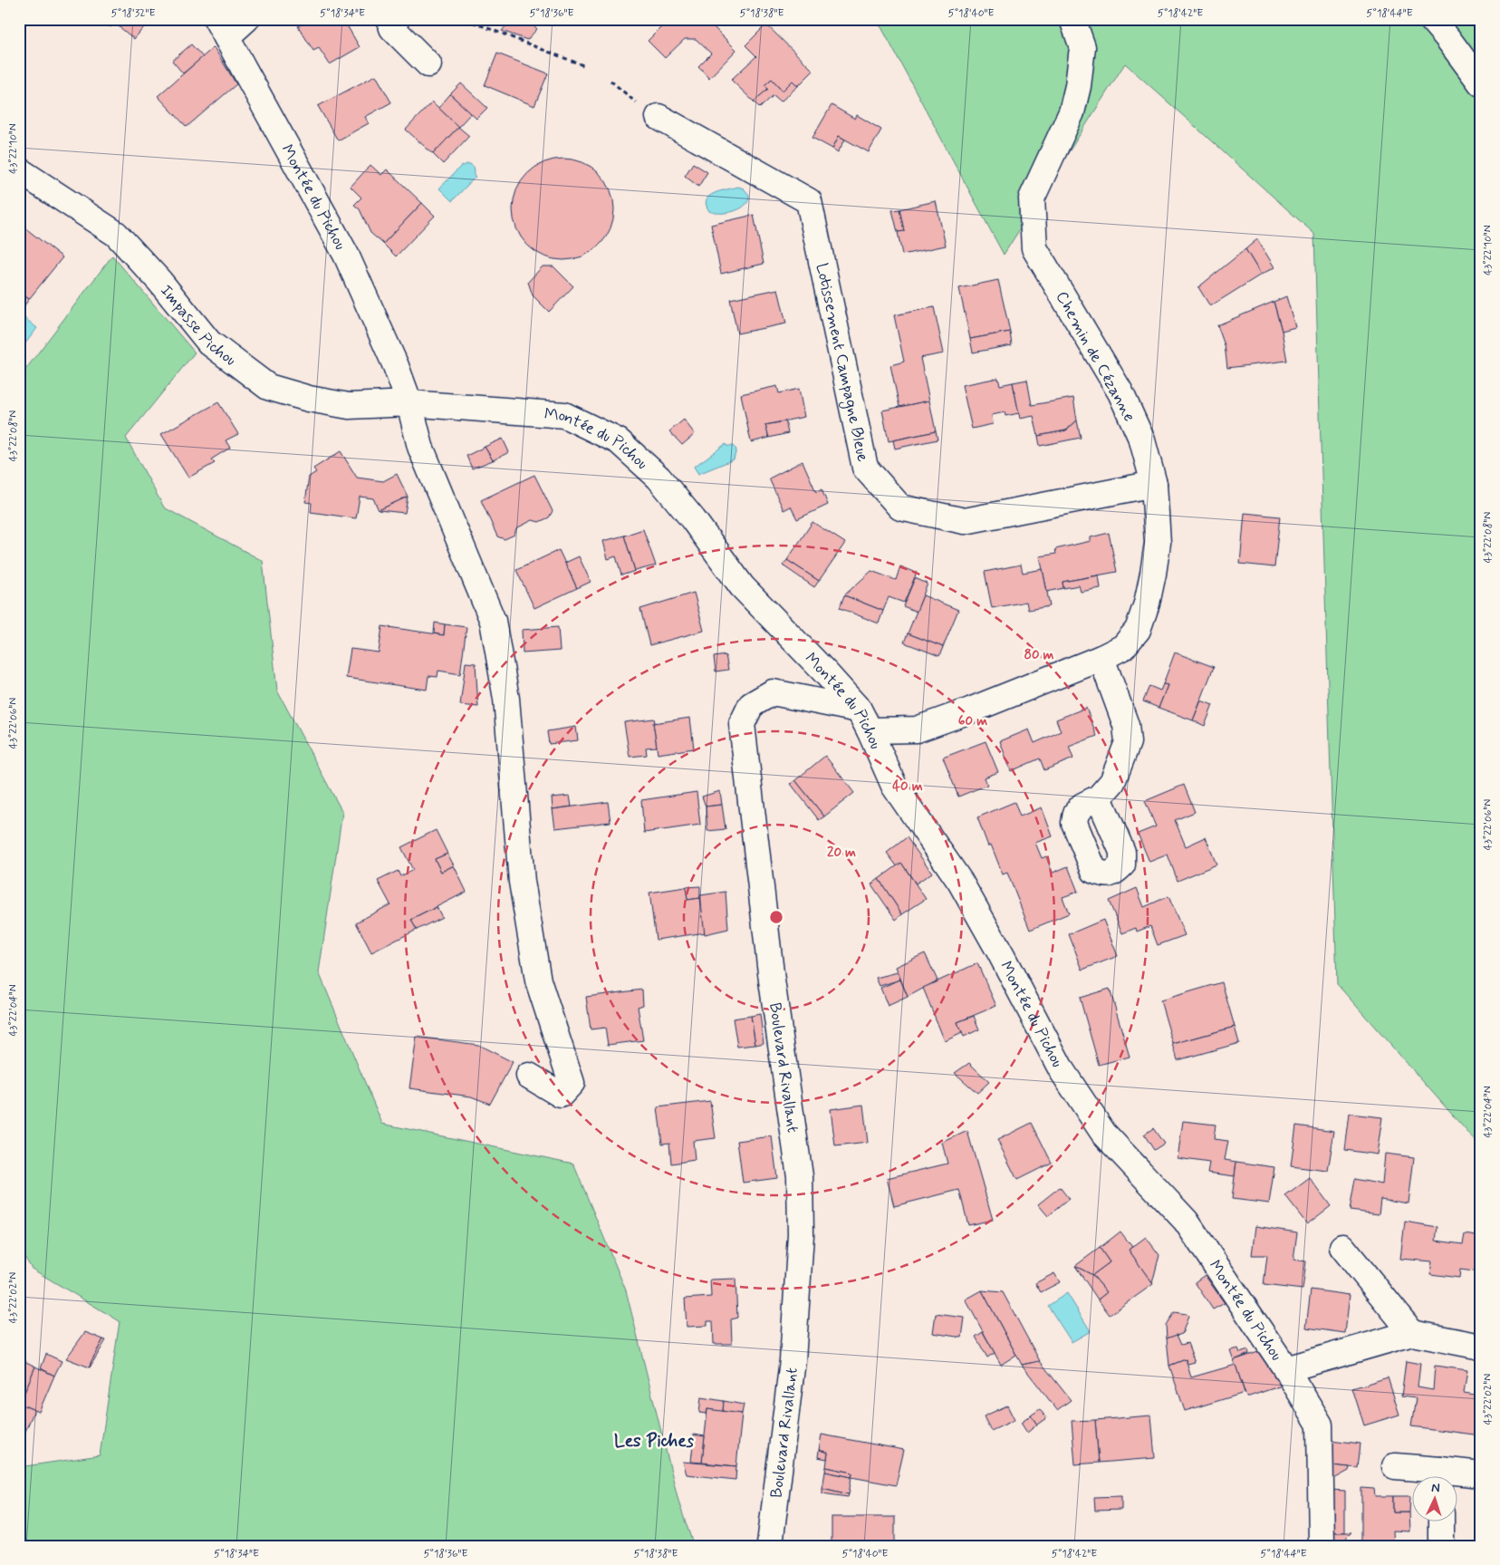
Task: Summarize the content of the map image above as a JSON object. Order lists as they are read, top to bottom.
{
  "streets": {
    "street": [
      "Montée du Pichou",
      "Impasse Pichou",
      "Chemin de Cézanne",
      "Lotissement Campagne Bleue",
      "Boulevard Rivallant"
    ]
  },
  "crossings": [
    ["Montée du Pichou", "Impasse Pichou"],
    ["Montée du Pichou", "Chemin de Cézanne"],
    ["Montée du Pichou", "Boulevard Rivallant"],
    ["Chemin de Cézanne", "Lotissement Campagne Bleue"],
    ["Chemin de Cézanne", "Boulevard Rivallant"]
  ],
  "districts": ["Les Piches"],
  "north": "top",
  "coordinates": [
    "5°18'32\"E",
    "5°18'34\"E",
    "5°18'36\"E",
    "5°18'38\"E",
    "5°18'40\"E",
    "5°18'42\"E",
    "5°18'44\"E",
    "43°22'10\"N",
    "43°22'08\"N",
    "43°22'06\"N",
    "43°22'04\"N",
    "43°22'02\"N"
  ],
  "rings": [
    "80 m",
    "60 m",
    "40 m",
    "20 m"
  ]
}
